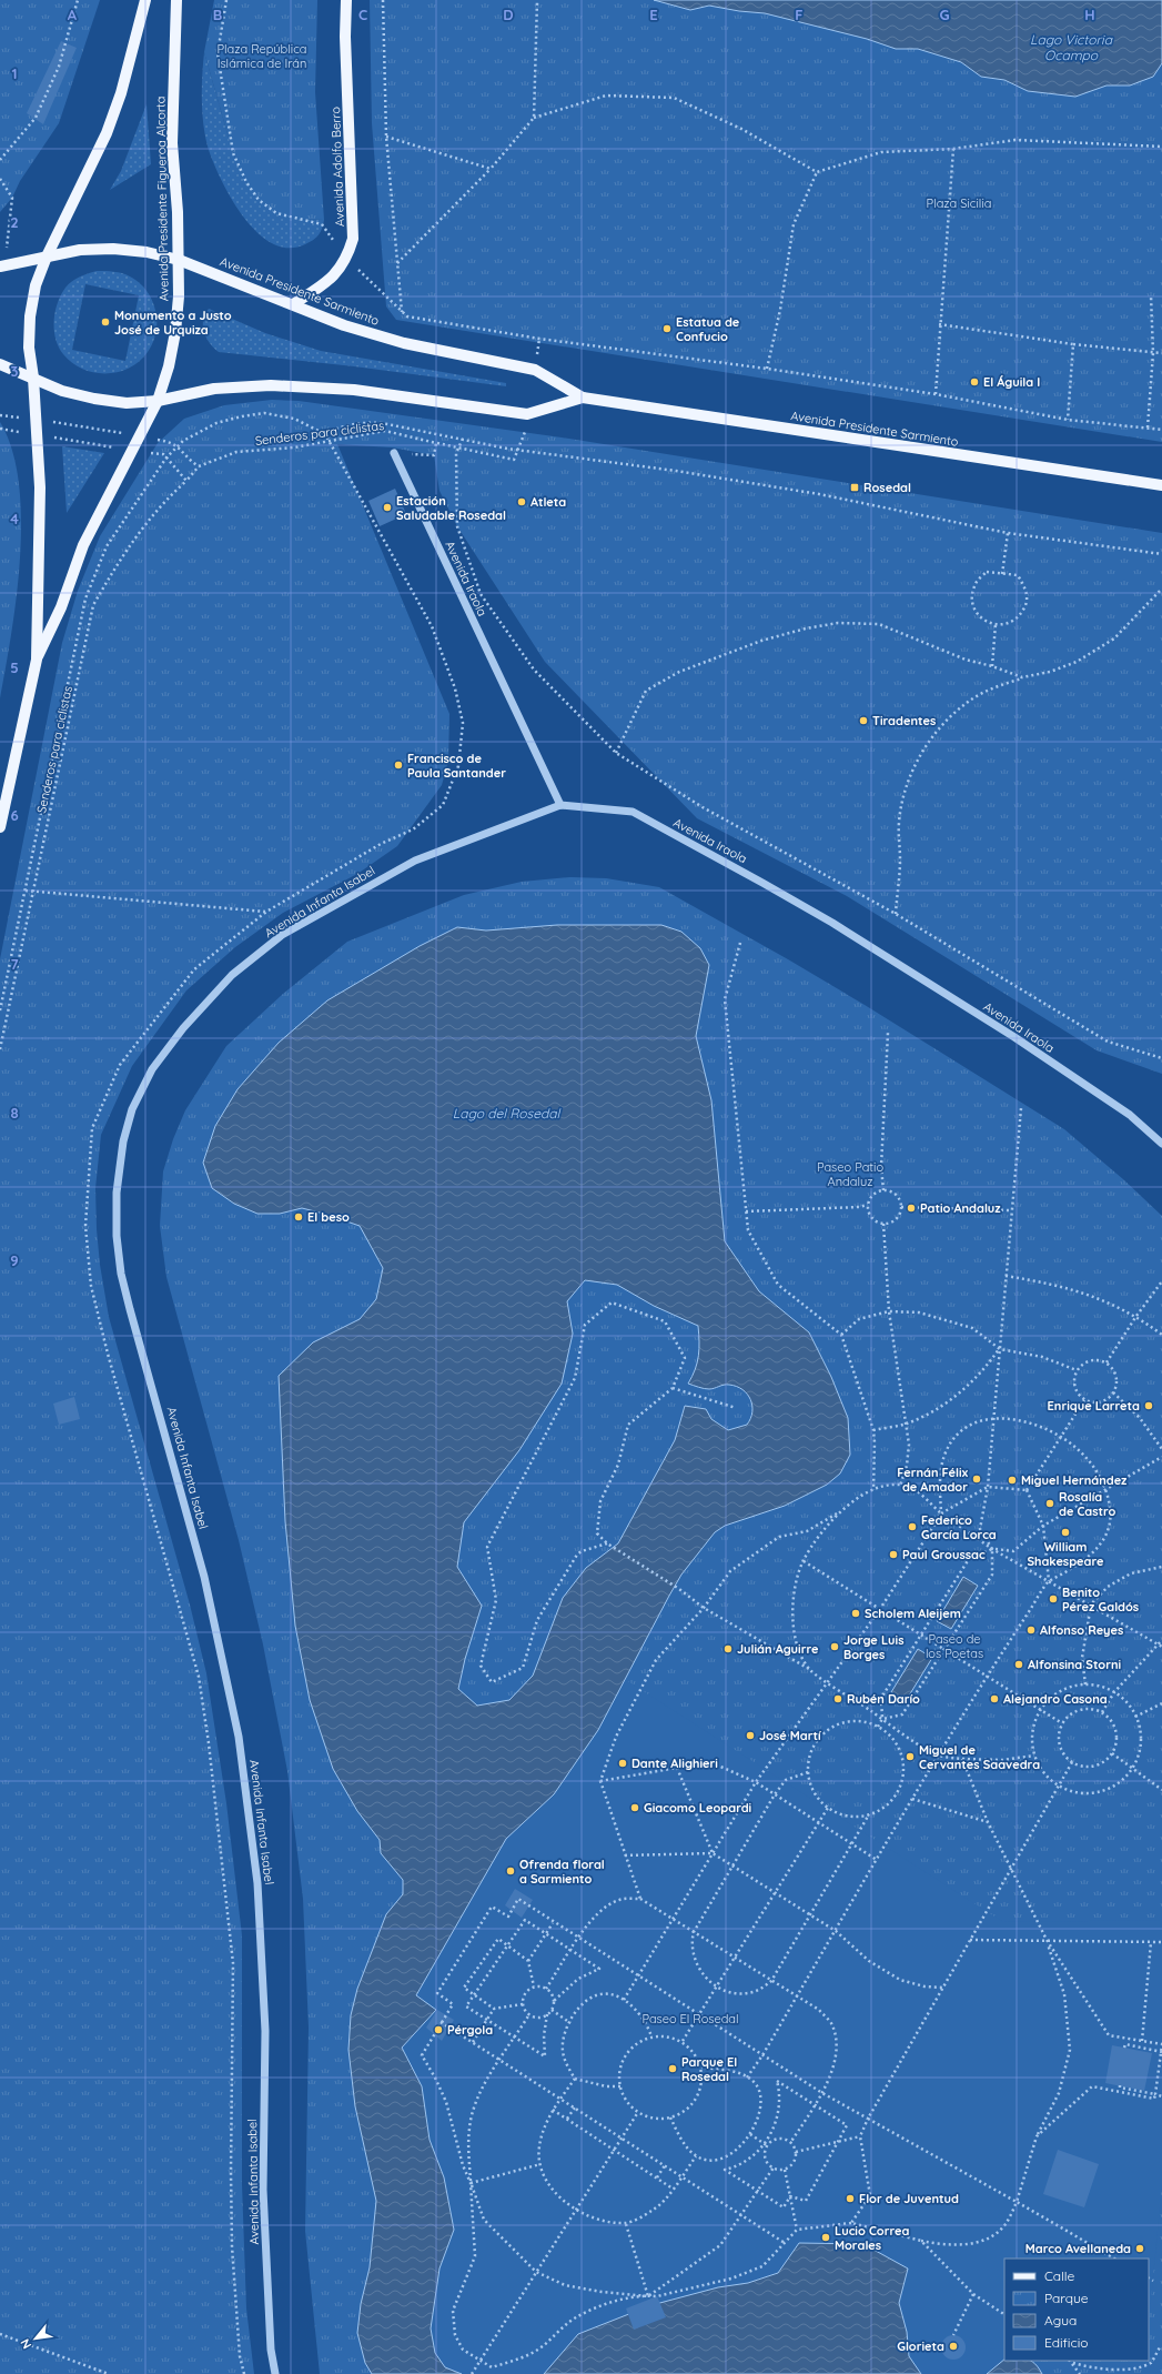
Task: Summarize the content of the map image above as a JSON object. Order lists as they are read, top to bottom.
{
  "streets": {
    "main road": ["Avenida Adolfo Berro", "Avenida Presidente Figueroa Alcorta", "Avenida Presidente Sarmiento"],
    "street": ["Avenida Iraola", "Avenida Infanta Isabel"],
    "path": ["Senderos para ciclistas"]
  },
  "crossings": [
    ["Avenida Adolfo Berro", "Avenida Presidente Sarmiento"],
    ["Avenida Presidente Figueroa Alcorta", "Avenida Presidente Sarmiento"],
    ["Senderos para ciclistas", "Avenida Iraola"],
    ["Avenida Iraola", "Avenida Infanta Isabel"]
  ],
  "water": ["Lago Victoria Ocampo", "Lago del Rosedal"],
  "parks": [
    "Plaza República Islámica de Irán",
    "Plaza Sicilia",
    "Paseo Patio Andaluz",
    "Paseo de los Poetas",
    "Paseo El Rosedal"
  ],
  "places": {
    "other": [
      "Monumento a Justo José de Urquiza",
      "Estatua de Confucio",
      "El Águila I",
      "Atleta",
      "Estación Saludable Rosedal",
      "Tiradentes",
      "Francisco de Paula Santander",
      "Patio Andaluz",
      "El beso",
      "Enrique Larreta",
      "Fernán Félix de Amador",
      "Miguel Hernández",
      "Rosalía de Castro",
      "Federico García Lorca",
      "William Shakespeare",
      "Paul Groussac",
      "Benito Pérez Galdós",
      "Scholem Aleijem",
      "Alfonso Reyes",
      "Jorge Luis Borges",
      "Julián Aguirre",
      "Alfonsina Storni",
      "Rubén Darío",
      "Alejandro Casona",
      "José Martí",
      "Miguel de Cervantes Saavedra",
      "Dante Alighieri",
      "Giacomo Leopardi",
      "Ofrenda floral a Sarmiento",
      "Pérgola",
      "Parque El Rosedal",
      "Flor de Juventud",
      "Lucio Correa Morales",
      "Marco Avellaneda",
      "Glorieta"
    ],
    "transit": ["Rosedal"]
  },
  "legend": [
    "Calle",
    "Parque",
    "Agua",
    "Edificio"
  ],
  "north": "bottom left",
  "grid": {
    "columns": [
      "A",
      "B",
      "C",
      "D",
      "E",
      "F",
      "G",
      "H"
    ],
    "rows": [
      "1",
      "2",
      "3",
      "4",
      "5",
      "6",
      "7",
      "8",
      "9"
    ]
  }
}
